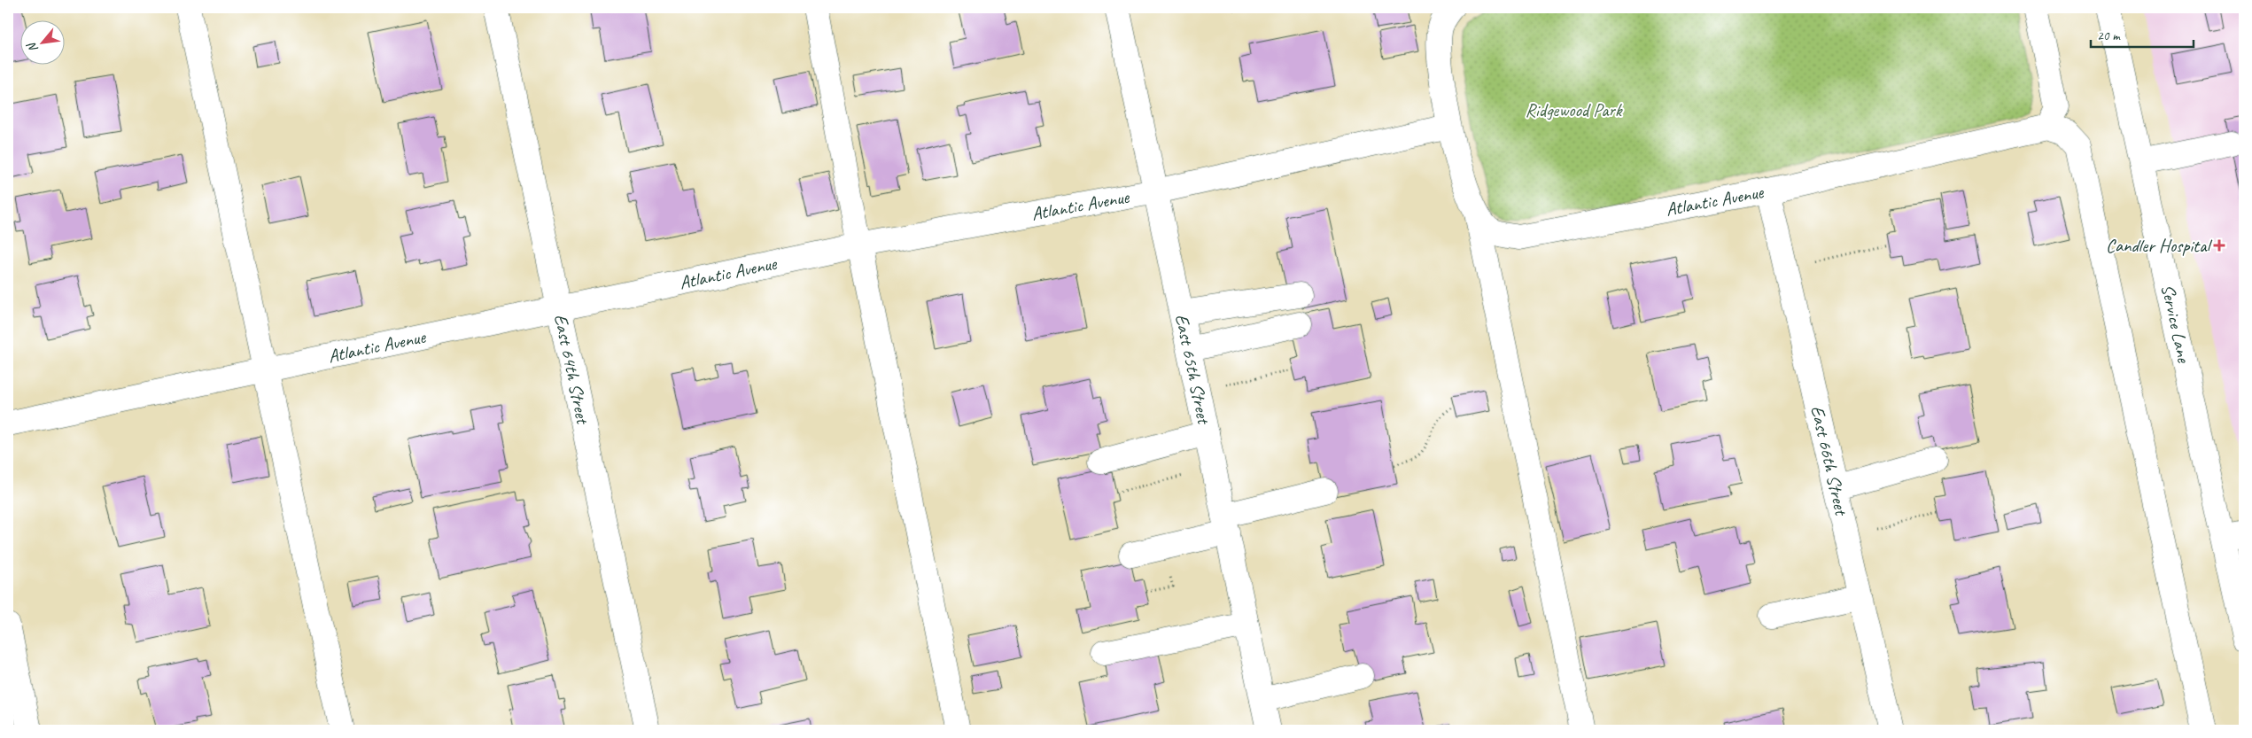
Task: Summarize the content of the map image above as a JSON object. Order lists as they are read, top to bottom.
{
  "streets": {
    "street": [
      "Atlantic Avenue",
      "Service Lane",
      "East 64th Street",
      "East 65th Street",
      "East 66th Street"
    ]
  },
  "crossings": [
    ["Atlantic Avenue", "East 64th Street"],
    ["Atlantic Avenue", "East 65th Street"],
    ["Atlantic Avenue", "East 66th Street"]
  ],
  "parks": ["Ridgewood Park"],
  "places": {
    "health": ["Candler Hospital"]
  },
  "scale_bar": "20 m",
  "north": "bottom left"
}
